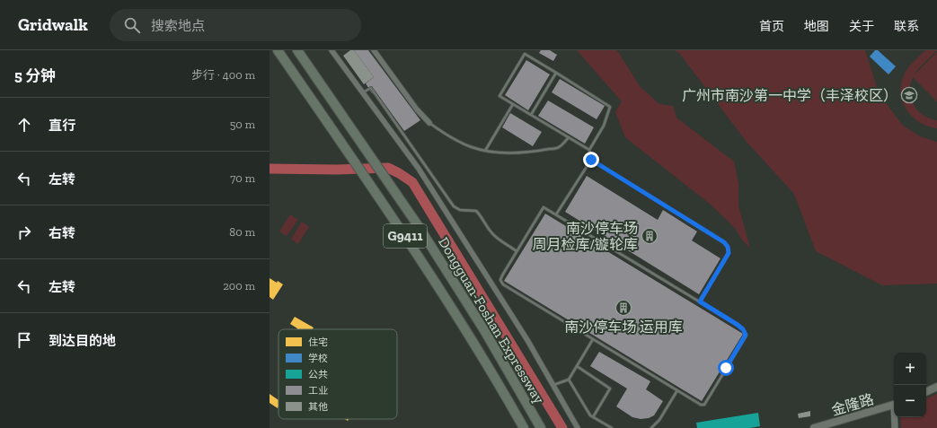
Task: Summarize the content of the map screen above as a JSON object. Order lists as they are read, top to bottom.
{
  "streets": {
    "highway": ["G9411", "Dongguan-Foshan Expressway"],
    "main road": ["金隆路"]
  },
  "places": {
    "school or university": ["广州市南沙第一中学（丰泽校区）"],
    "building": ["南沙停车场 周月检库/镟轮库", "南沙停车场 运用库"]
  },
  "legend": [
    "住宅",
    "学校",
    "公共",
    "工业",
    "其他"
  ],
  "page": {
    "header": "Gridwalk",
    "search": "搜索地点",
    "nav": [
      "首页",
      "地图",
      "关于",
      "联系"
    ],
    "heading": ["5 分钟", "步行 · 400 m"],
    "list": [
      ["直行", "50 m"],
      ["左转", "70 m"],
      ["右转", "80 m"],
      ["左转", "200 m"],
      "到达目的地"
    ],
    "map_buttons": ["+", "−"]
  }
}
